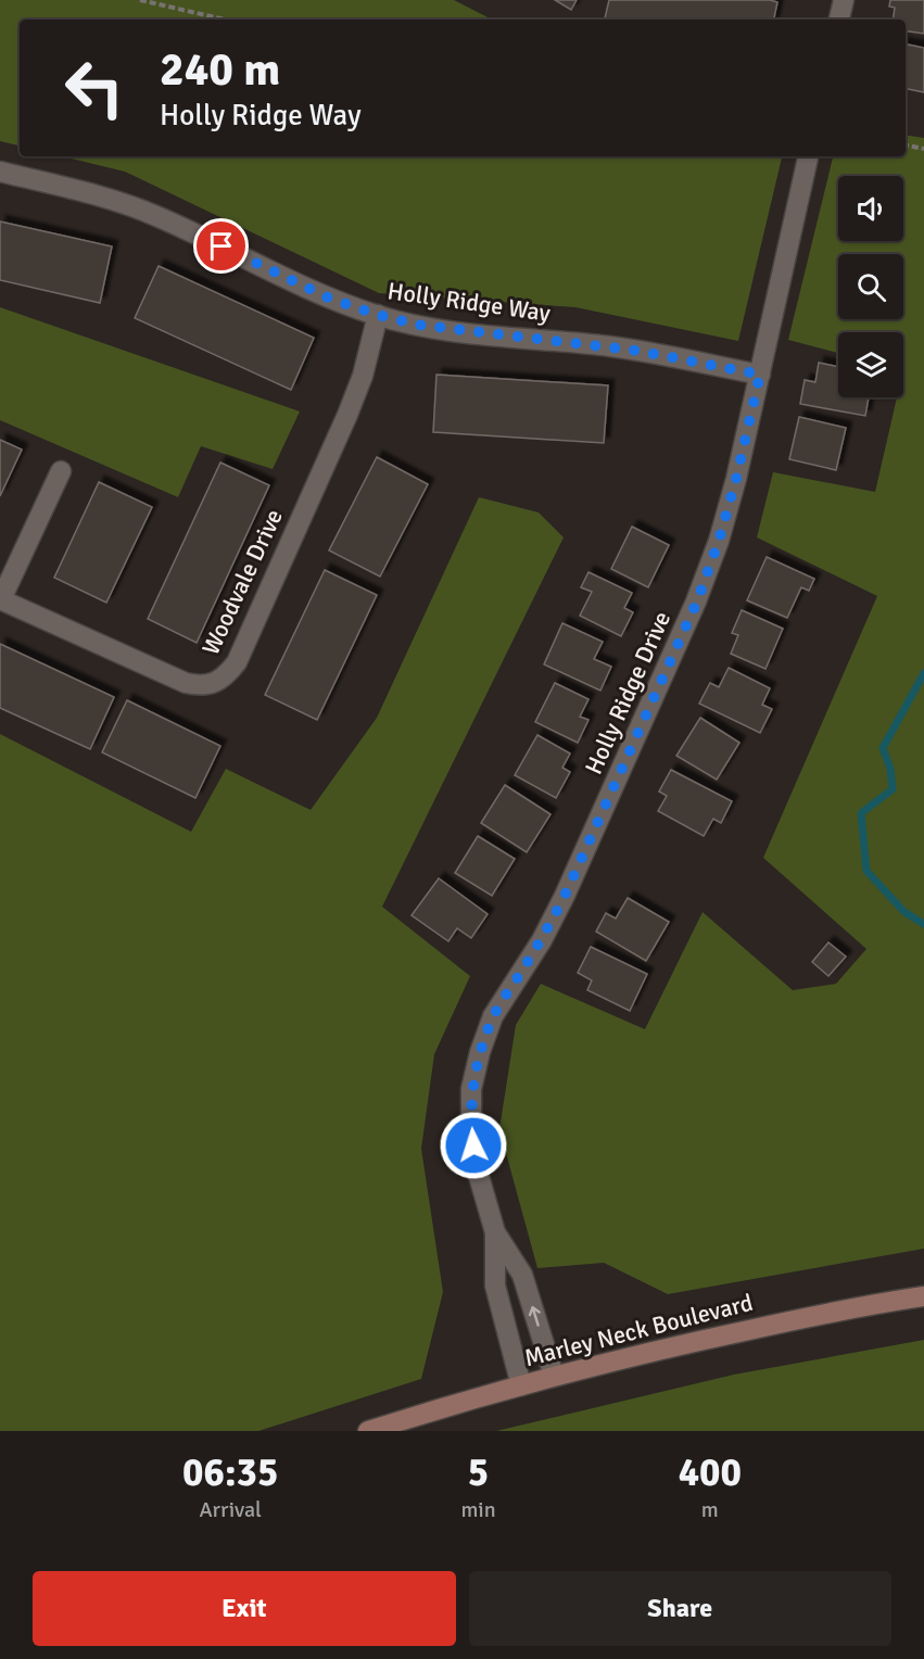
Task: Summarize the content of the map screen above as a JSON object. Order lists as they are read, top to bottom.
{
  "streets": {
    "main road": ["Marley Neck Boulevard"],
    "street": ["Holly Ridge Way", "Woodvale Drive", "Holly Ridge Drive"]
  },
  "crossings": [
    ["Holly Ridge Way", "Woodvale Drive"],
    ["Holly Ridge Way", "Holly Ridge Drive"],
    ["Holly Ridge Drive", "Marley Neck Boulevard"]
  ],
  "page": {
    "turn": ["240 m", "Holly Ridge Way"],
    "eta": [
      "06:35",
      "Arrival",
      "5",
      "min",
      "400",
      "m"
    ],
    "buttons": ["Exit", "Share"]
  }
}
